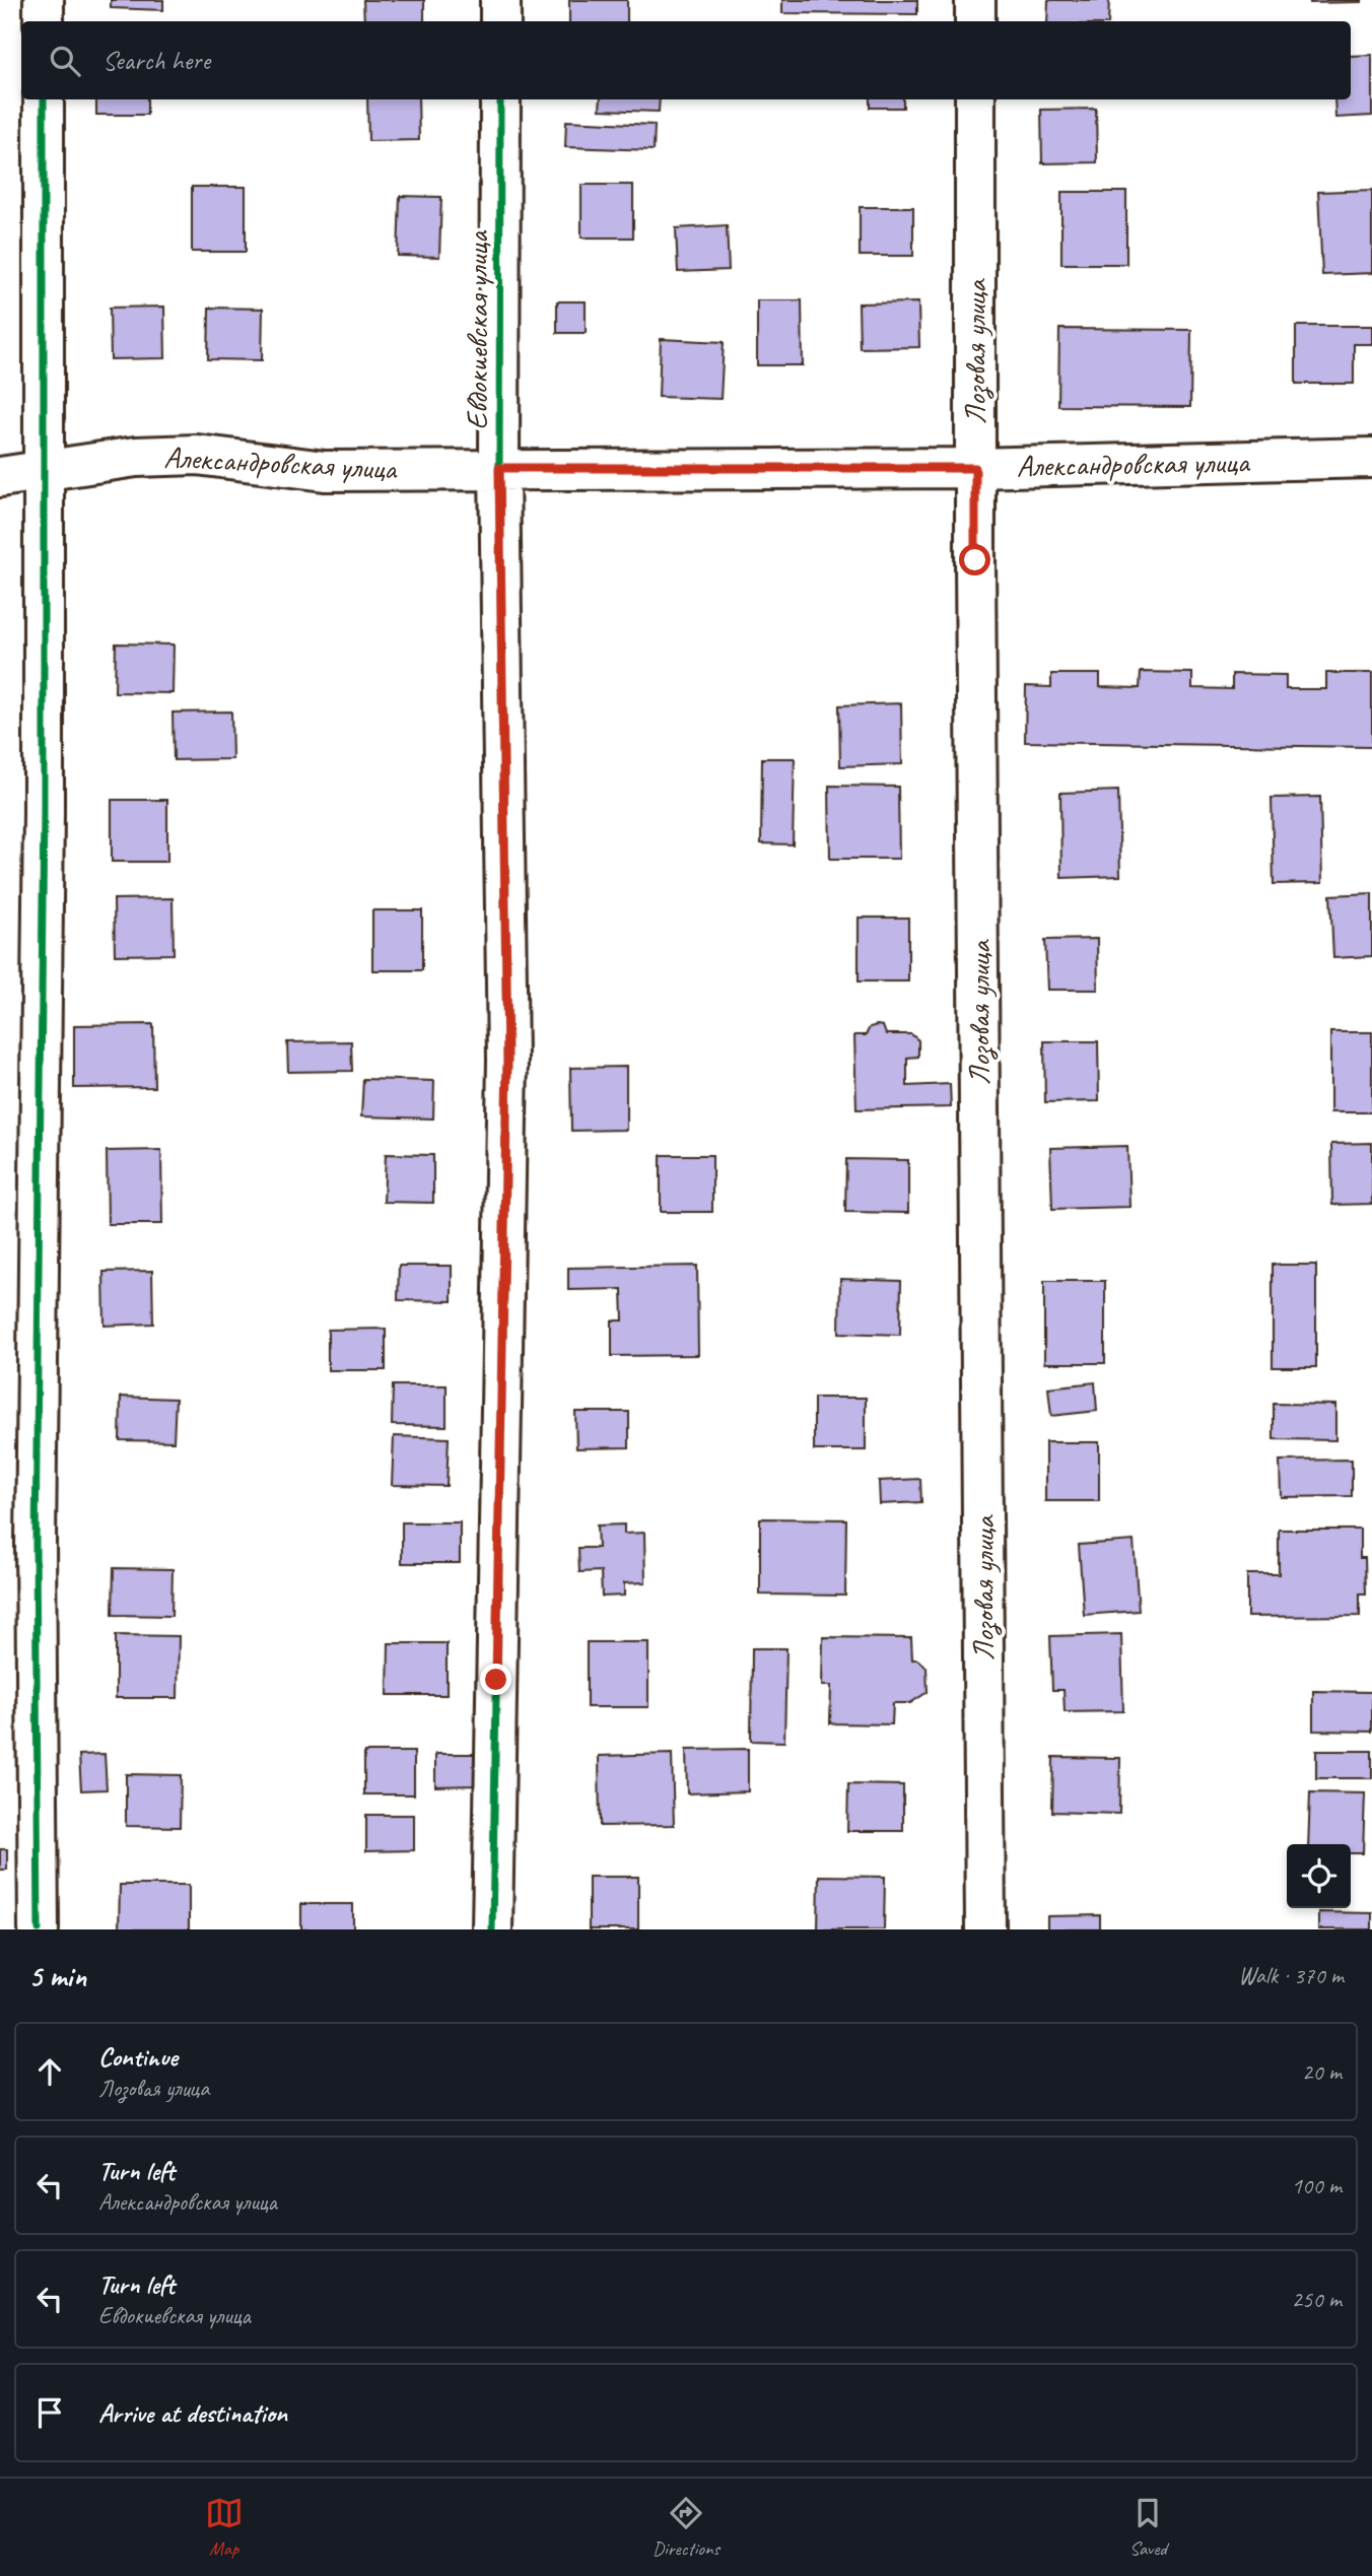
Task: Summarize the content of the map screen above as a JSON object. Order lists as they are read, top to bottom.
{
  "streets": {
    "street": ["Евдокиевская улица", "Лозовая улица", "Александровская улица"]
  },
  "crossings": [
    ["Евдокиевская улица", "Александровская улица"],
    ["Лозовая улица", "Александровская улица"]
  ],
  "page": {
    "search": "Search here",
    "heading": ["5 min", "Walk · 370 m"],
    "list": [
      ["Continue", "Лозовая улица", "20 m"],
      ["Turn left", "Александровская улица", "100 m"],
      ["Turn left", "Евдокиевская улица", "250 m"],
      "Arrive at destination"
    ],
    "nav": ["Map", "Directions", "Saved"]
  }
}
